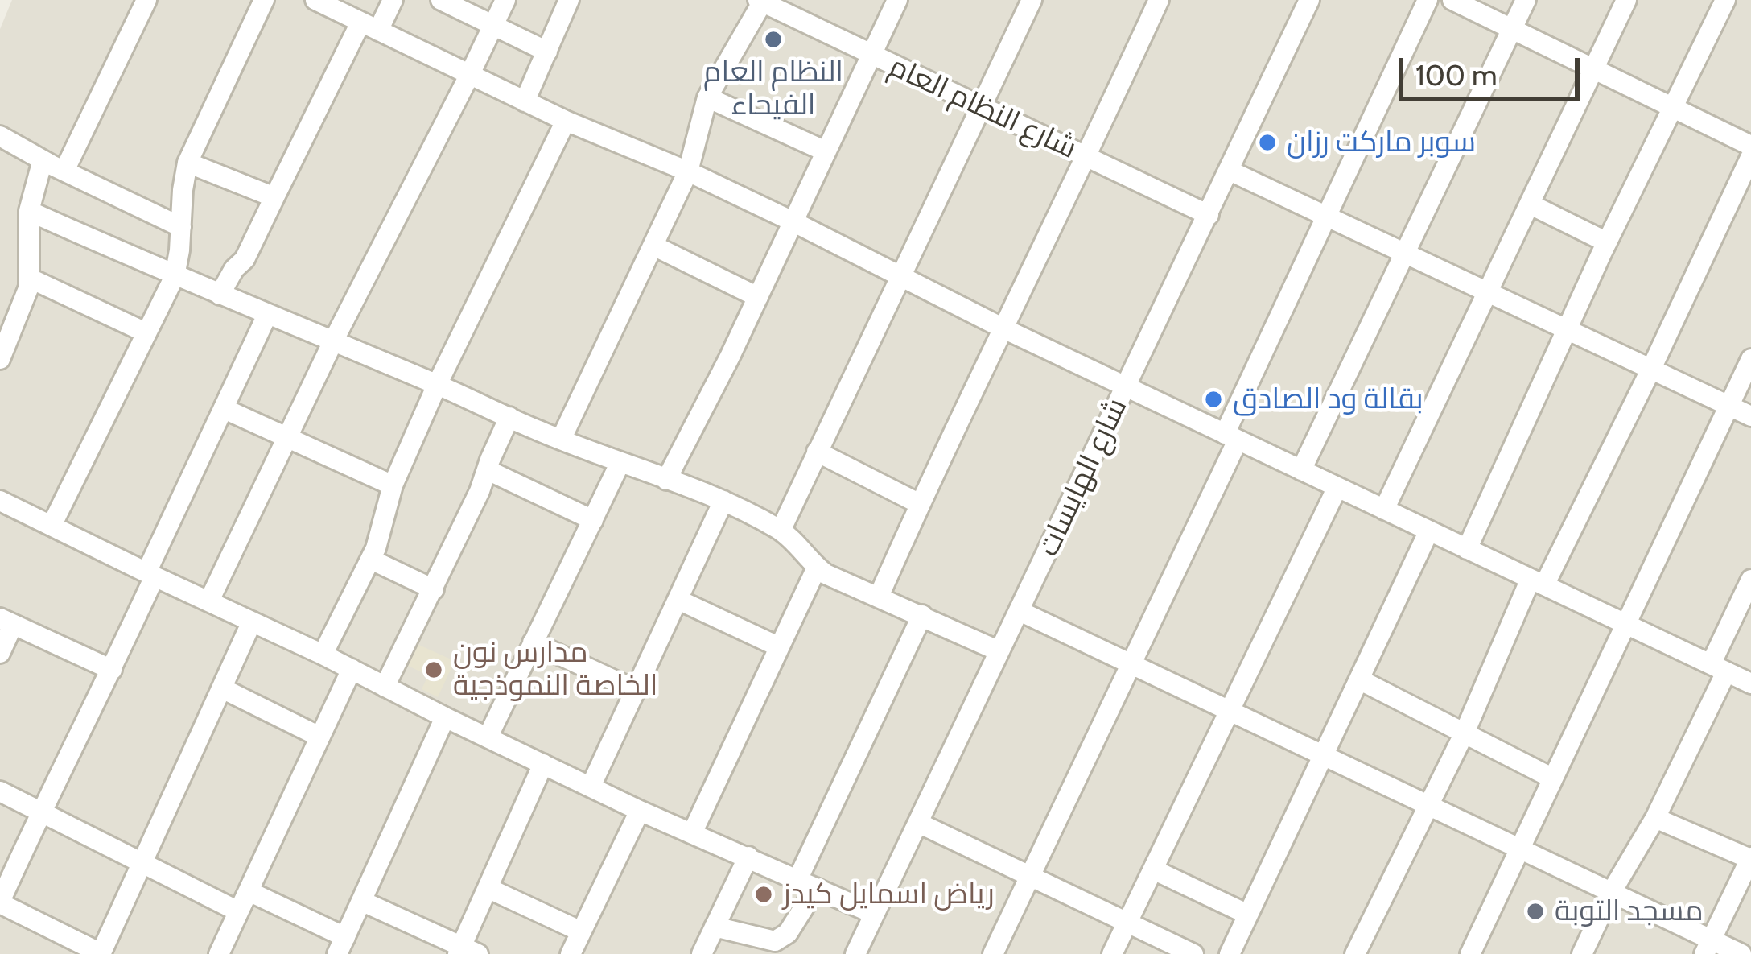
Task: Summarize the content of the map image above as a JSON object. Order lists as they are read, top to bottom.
{
  "streets": {
    "street": ["شارع النظام العام", "شارع الهايسات"]
  },
  "crossings": [
    ["شارع النظام العام", "شارع الهايسات"]
  ],
  "places": [
    "النظام العام الفيحاء",
    "سوبر ماركت رزان",
    "بقالة ود الصادق",
    "مدارس نون الخاصة النموذجية",
    "رياض اسمايل كيدز",
    "مسجد التوبة"
  ],
  "scale_bar": "100 m"
}
